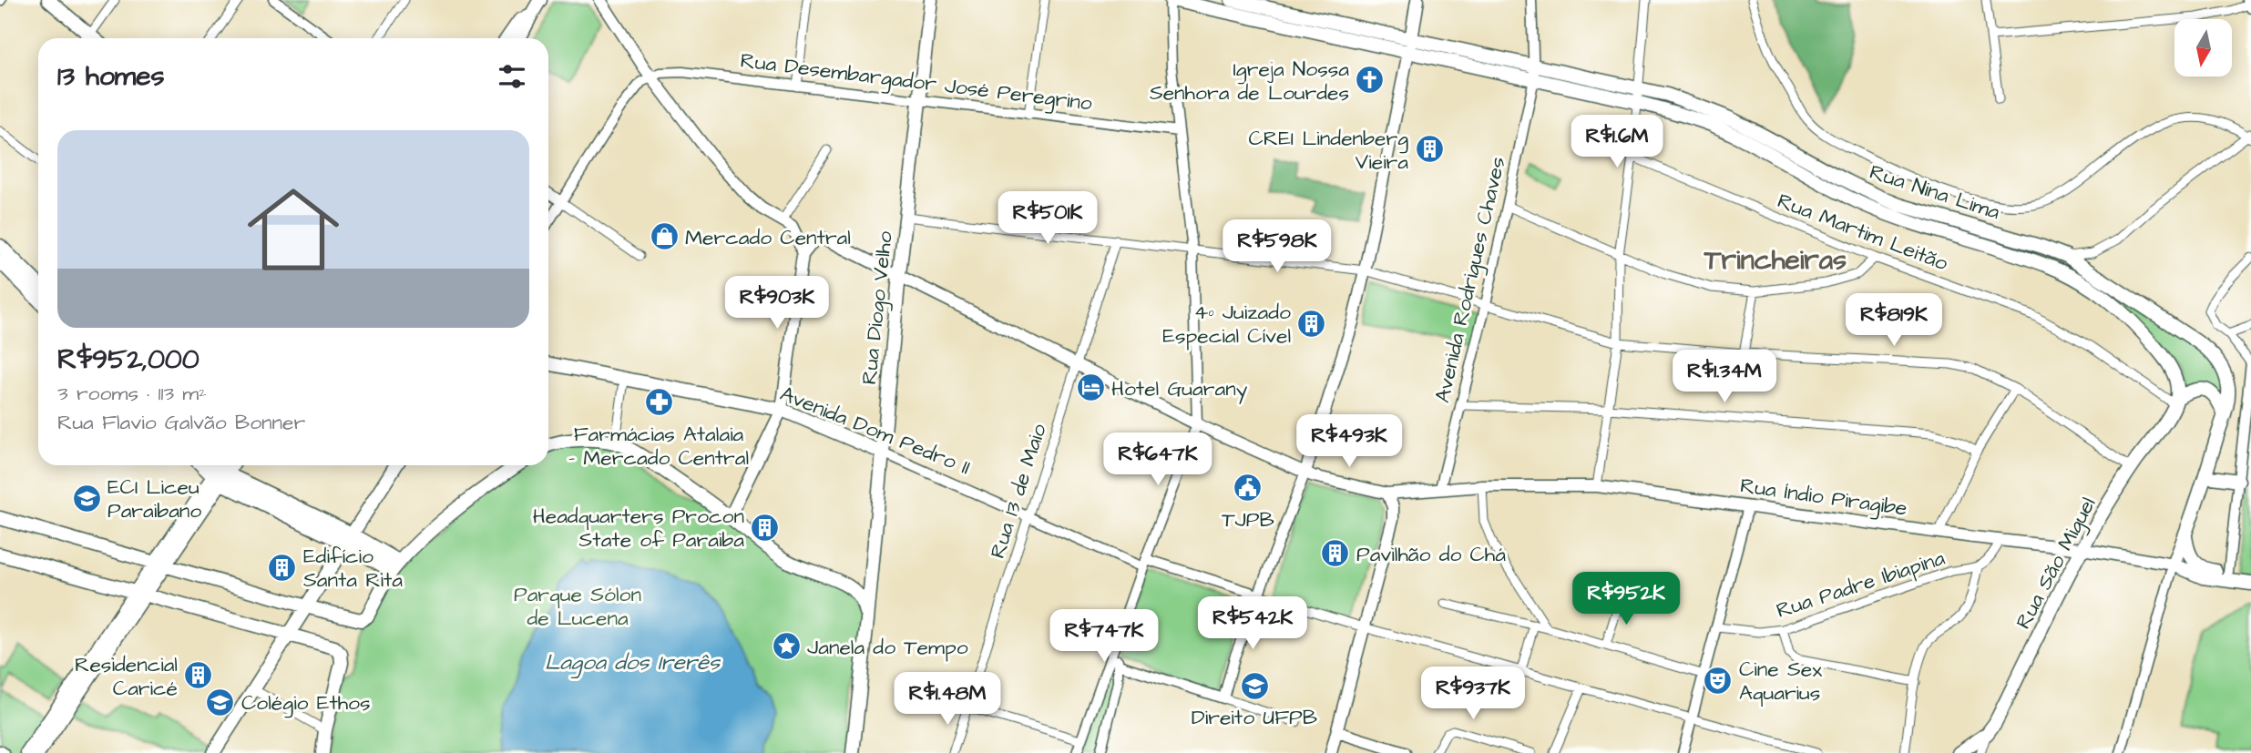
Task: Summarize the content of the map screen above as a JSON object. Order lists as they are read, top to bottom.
{
  "streets": {
    "main road": [
      "Rua Nina Lima",
      "Rua Diogo Velho",
      "Avenida Dom Pedro II",
      "Rua Índio Piragibe",
      "Rua São Miguel"
    ],
    "street": [
      "Rua Desembargador José Peregrino",
      "Rua Martim Leitão",
      "Avenida Rodrigues Chaves",
      "Rua 13 de Maio",
      "Rua Padre Ibiapina"
    ]
  },
  "crossings": [
    ["Rua Desembargador José Peregrino", "Rua Diogo Velho"],
    ["Rua Nina Lima", "Rua Martim Leitão"],
    ["Rua Nina Lima", "Avenida Rodrigues Chaves"],
    ["Rua Nina Lima", "Rua Índio Piragibe"],
    ["Rua Nina Lima", "Rua São Miguel"],
    ["Rua Martim Leitão", "Rua São Miguel"],
    ["Avenida Rodrigues Chaves", "Rua Índio Piragibe"],
    ["Rua Diogo Velho", "Avenida Dom Pedro II"],
    ["Rua Diogo Velho", "Rua Índio Piragibe"],
    ["Avenida Dom Pedro II", "Rua 13 de Maio"],
    ["Rua 13 de Maio", "Rua Índio Piragibe"],
    ["Rua Índio Piragibe", "Rua São Miguel"],
    ["Rua Índio Piragibe", "Rua Padre Ibiapina"]
  ],
  "districts": ["Trincheiras"],
  "water": ["Lagoa dos Irerês"],
  "parks": ["Parque Sólon de Lucena"],
  "places": {
    "church": ["Igreja Nossa Senhora de Lourdes"],
    "building": [
      "CREI Lindenberg Vieira",
      "4º Juizado Especial Cível",
      "Headquarters Procon State of Paraiba",
      "Pavilhão do Chá",
      "Edifício Santa Rita",
      "Residencial Caricé"
    ],
    "shop": ["Mercado Central"],
    "hotel": ["Hotel Guarany"],
    "pharmacy": ["Farmácias Atalaia - Mercado Central"],
    "public building": ["TJPB"],
    "school or university": ["ECI Liceu Paraibano", "Direito UFPB", "Colégio Ethos"],
    "place": ["Janela do Tempo"],
    "theatre": ["Cine Sex Aquarius"]
  },
  "north": "bottom",
  "page": {
    "heading": "13 homes",
    "price": [
      "R$1.6M",
      "R$501K",
      "R$598K",
      "R$903K",
      "R$819K",
      "R$1.34M",
      "R$493K",
      "R$647K",
      "R$952K",
      "R$542K",
      "R$747K",
      "R$937K",
      "R$1.48M"
    ],
    "list": [
      {
        "name": "R$952,000",
        "note": "3 rooms · 113 m² · Rua Flavio Galvão Bonner"
      }
    ]
  }
}
